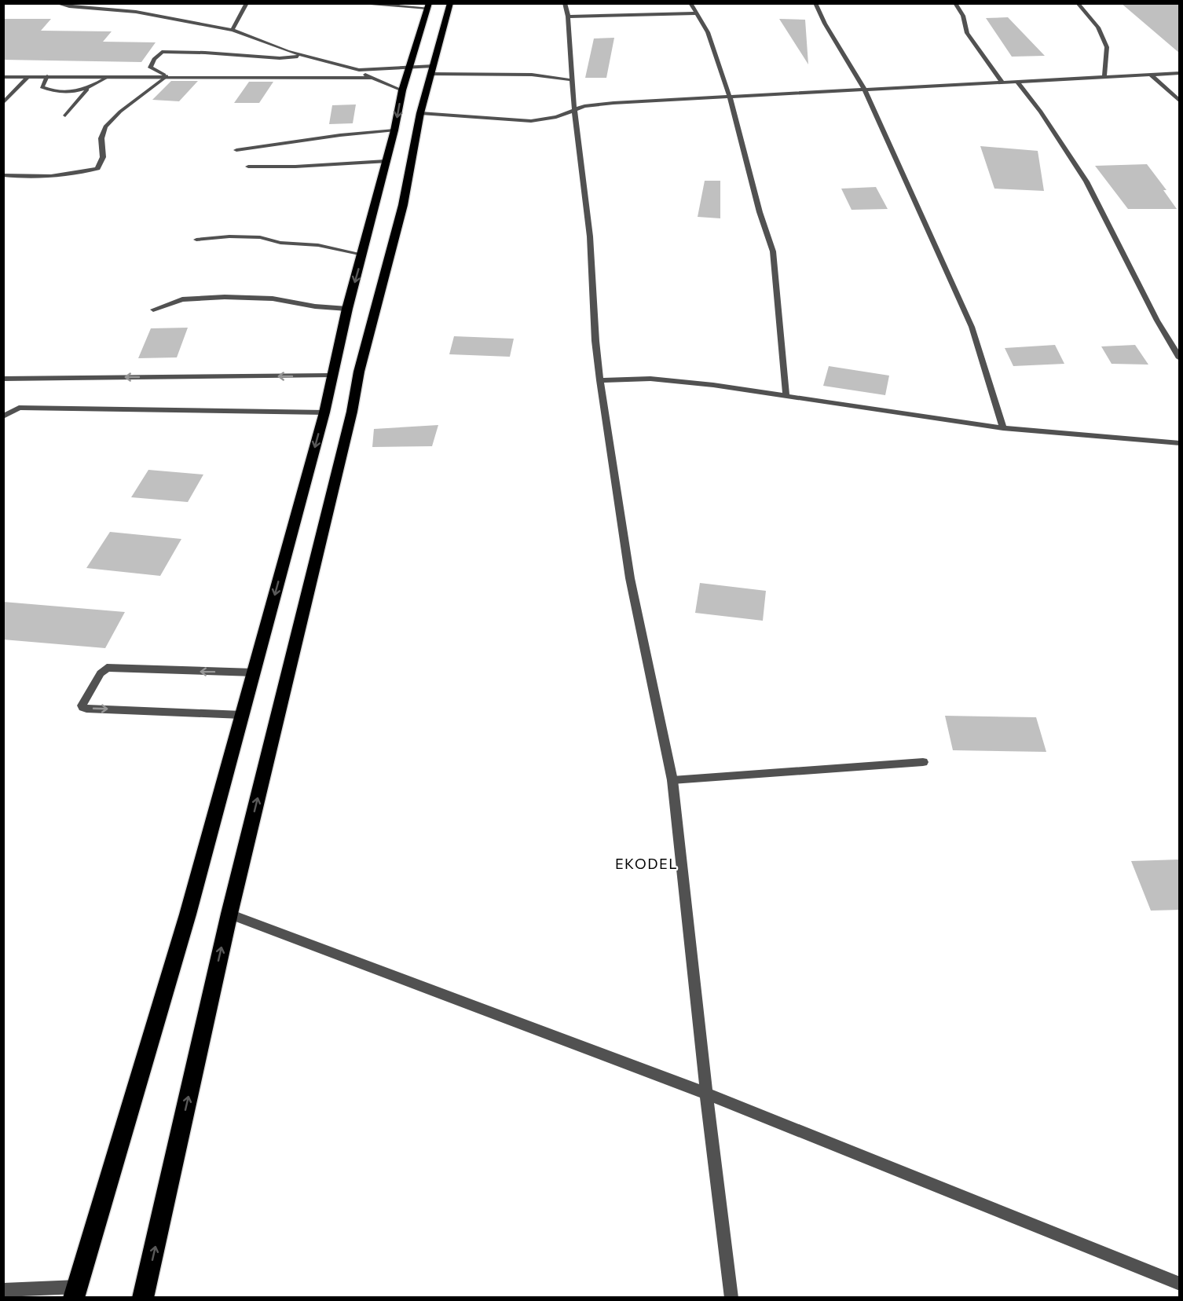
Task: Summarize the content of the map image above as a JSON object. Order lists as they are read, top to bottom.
{
  "districts": ["EKODEL"]
}
